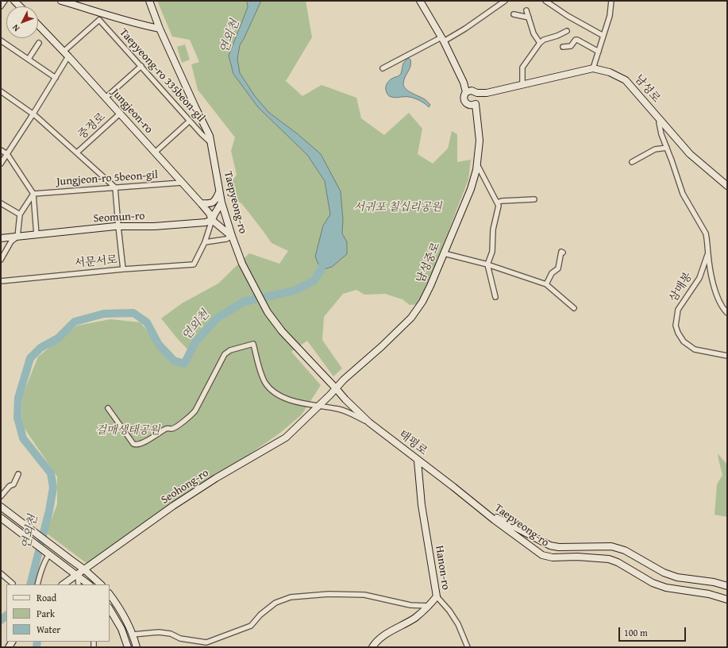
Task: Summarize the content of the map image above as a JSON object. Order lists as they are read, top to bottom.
{
  "streets": {
    "street": [
      "Taepyeong-ro 335beon-gil",
      "남성로",
      "Jungjeon-ro",
      "중정로",
      "Jungjeon-ro 5beon-gil",
      "Taepyeong-ro",
      "Seomun-ro",
      "서문서로",
      "남성중로",
      "삼매봉",
      "태평로",
      "Seohong-ro",
      "Hanon-ro"
    ]
  },
  "crossings": [
    ["Taepyeong-ro 335beon-gil", "Taepyeong-ro"],
    ["남성로", "남성중로"],
    ["남성로", "삼매봉"],
    ["Jungjeon-ro", "중정로"],
    ["Jungjeon-ro", "Jungjeon-ro 5beon-gil"],
    ["Jungjeon-ro", "Seomun-ro"],
    ["Taepyeong-ro", "남성중로"],
    ["Taepyeong-ro", "태평로"],
    ["Taepyeong-ro", "Seohong-ro"],
    ["남성중로", "태평로"],
    ["남성중로", "Seohong-ro"],
    ["태평로", "Seohong-ro"],
    ["태평로", "Hanon-ro"]
  ],
  "water": ["연외천"],
  "parks": ["서귀포 칠십리공원", "걸매생태공원"],
  "legend": ["Road", "Park", "Water"],
  "scale_bar": "100 m",
  "north": "bottom left"
}
